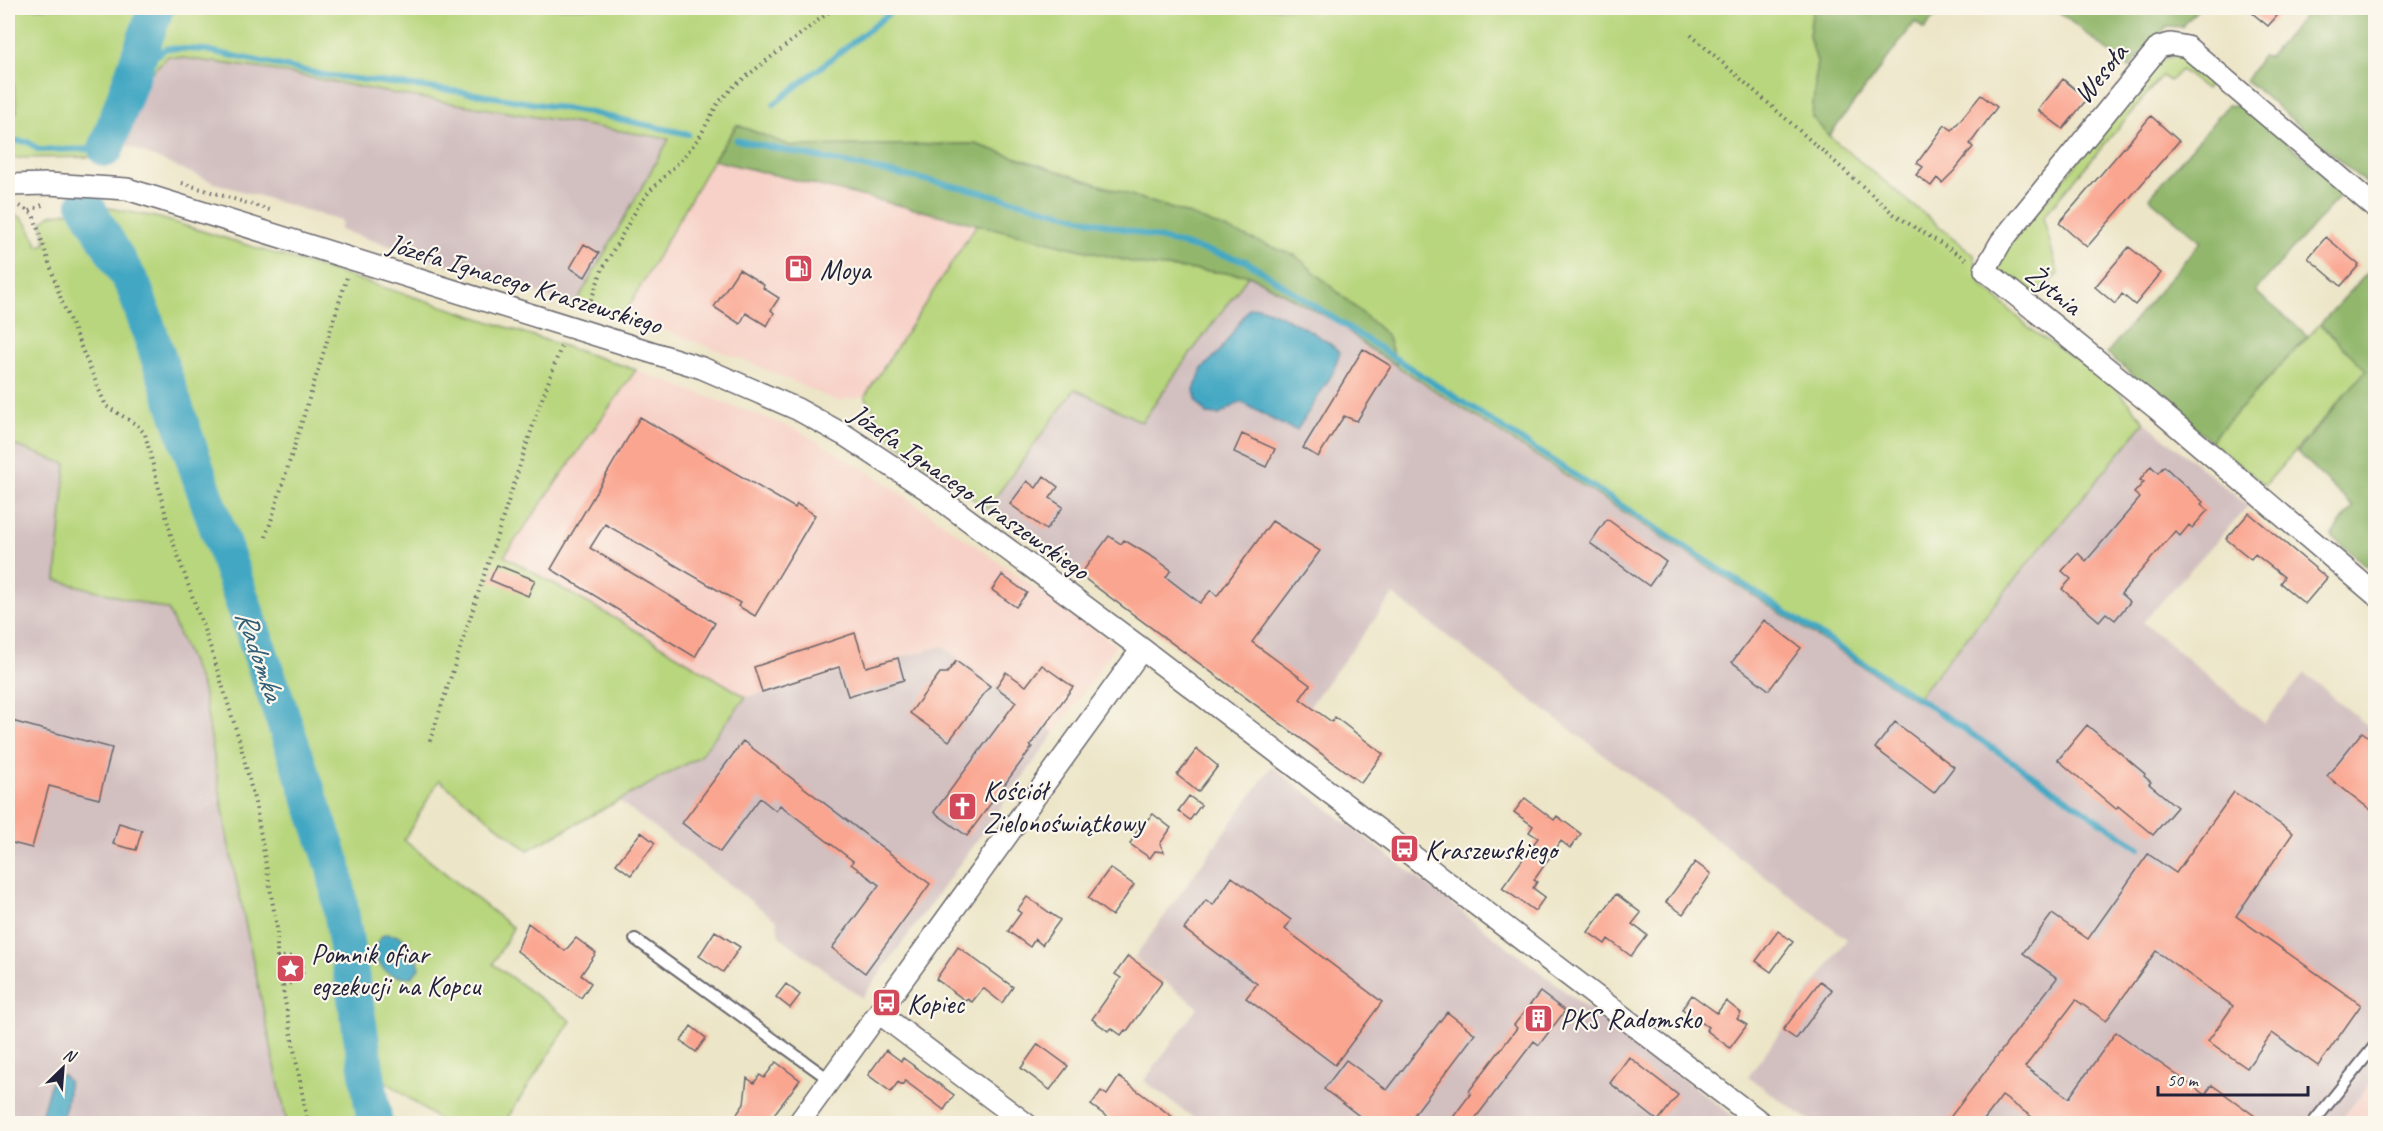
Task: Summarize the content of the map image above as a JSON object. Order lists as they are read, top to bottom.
{
  "streets": {
    "street": ["Wesoła", "Józefa Ignacego Kraszewskiego", "Żytnia"]
  },
  "crossings": [
    ["Wesoła", "Żytnia"]
  ],
  "water": ["Radomka"],
  "places": {
    "fuel station": ["Moya"],
    "church": ["Kościół Zielonoświątkowy"],
    "bus stop": ["Kraszewskiego", "Kopiec"],
    "place": ["Pomnik ofiar egzekucji na Kopcu"],
    "building": ["PKS Radomsko"]
  },
  "scale_bar": "50 m",
  "north": "top right"
}
